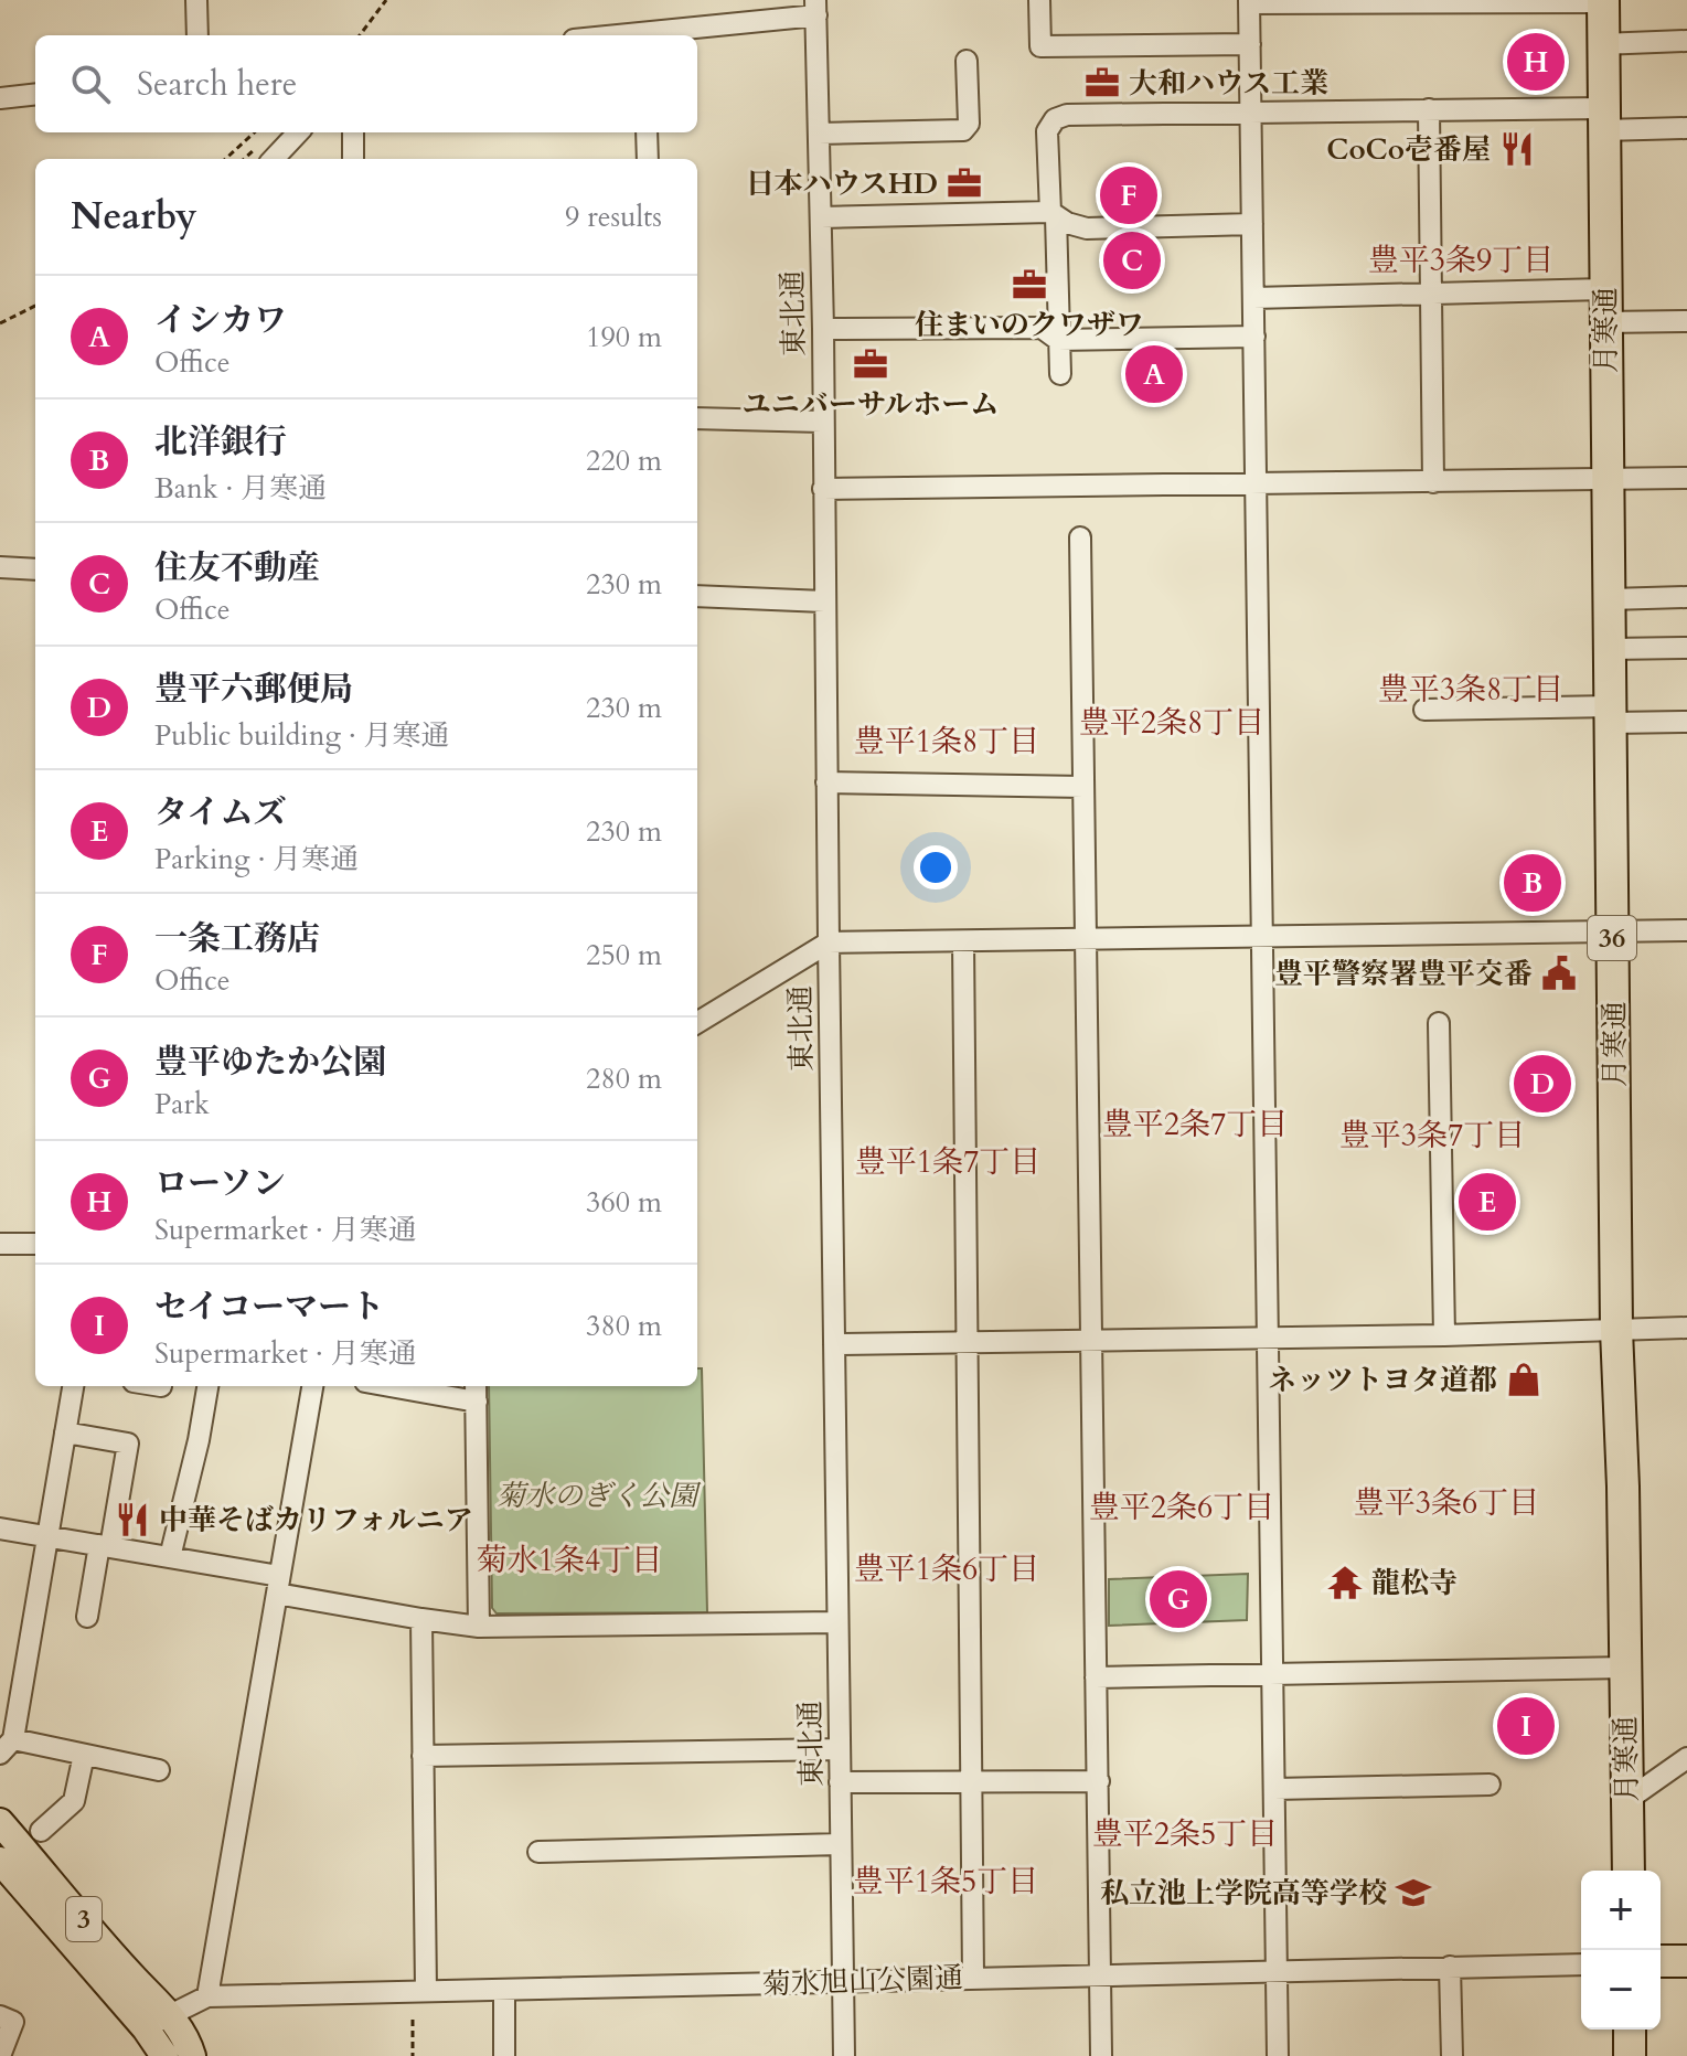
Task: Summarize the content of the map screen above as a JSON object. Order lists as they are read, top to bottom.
{
  "streets": {
    "highway": ["月寒通", "36"],
    "main road": ["3"],
    "street": ["東北通", "菊水旭山公園通"]
  },
  "crossings": [
    ["東北通", "菊水旭山公園通"],
    ["3", "菊水旭山公園通"]
  ],
  "districts": [
    "豊平3条9丁目",
    "豊平3条8丁目",
    "豊平2条8丁目",
    "豊平1条8丁目",
    "豊平2条7丁目",
    "豊平3条7丁目",
    "豊平1条7丁目",
    "豊平3条6丁目",
    "豊平2条6丁目",
    "菊水1条4丁目",
    "豊平1条6丁目",
    "豊平2条5丁目",
    "豊平1条5丁目"
  ],
  "parks": ["菊水のぎく公園"],
  "places": {
    "office": [
      "大和ハウス工業",
      "日本ハウスHD",
      "住まいのクワザワ",
      "ユニバーサルホーム"
    ],
    "restaurant": ["CoCo壱番屋", "中華そばカリフォルニア"],
    "public building": ["豊平警察署豊平交番"],
    "shop": ["ネッツトヨタ道都"],
    "temple": ["龍松寺"],
    "school or university": ["私立池上学院高等学校"]
  },
  "page": {
    "pins": [
      "H",
      "F",
      "C",
      "A",
      "B",
      "D",
      "E",
      "G",
      "I"
    ],
    "search": "Search here",
    "heading": ["Nearby", "9 results"],
    "list": [
      {
        "mark": "A",
        "name": "イシカワ",
        "note": "Office",
        "value": "190 m"
      },
      {
        "mark": "B",
        "name": "北洋銀行",
        "note": "Bank · 月寒通",
        "value": "220 m"
      },
      {
        "mark": "C",
        "name": "住友不動産",
        "note": "Office",
        "value": "230 m"
      },
      {
        "mark": "D",
        "name": "豊平六郵便局",
        "note": "Public building · 月寒通",
        "value": "230 m"
      },
      {
        "mark": "E",
        "name": "タイムズ",
        "note": "Parking · 月寒通",
        "value": "230 m"
      },
      {
        "mark": "F",
        "name": "一条工務店",
        "note": "Office",
        "value": "250 m"
      },
      {
        "mark": "G",
        "name": "豊平ゆたか公園",
        "note": "Park",
        "value": "280 m"
      },
      {
        "mark": "H",
        "name": "ローソン",
        "note": "Supermarket · 月寒通",
        "value": "360 m"
      },
      {
        "mark": "I",
        "name": "セイコーマート",
        "note": "Supermarket · 月寒通",
        "value": "380 m"
      }
    ],
    "map_buttons": ["+", "−"]
  }
}
